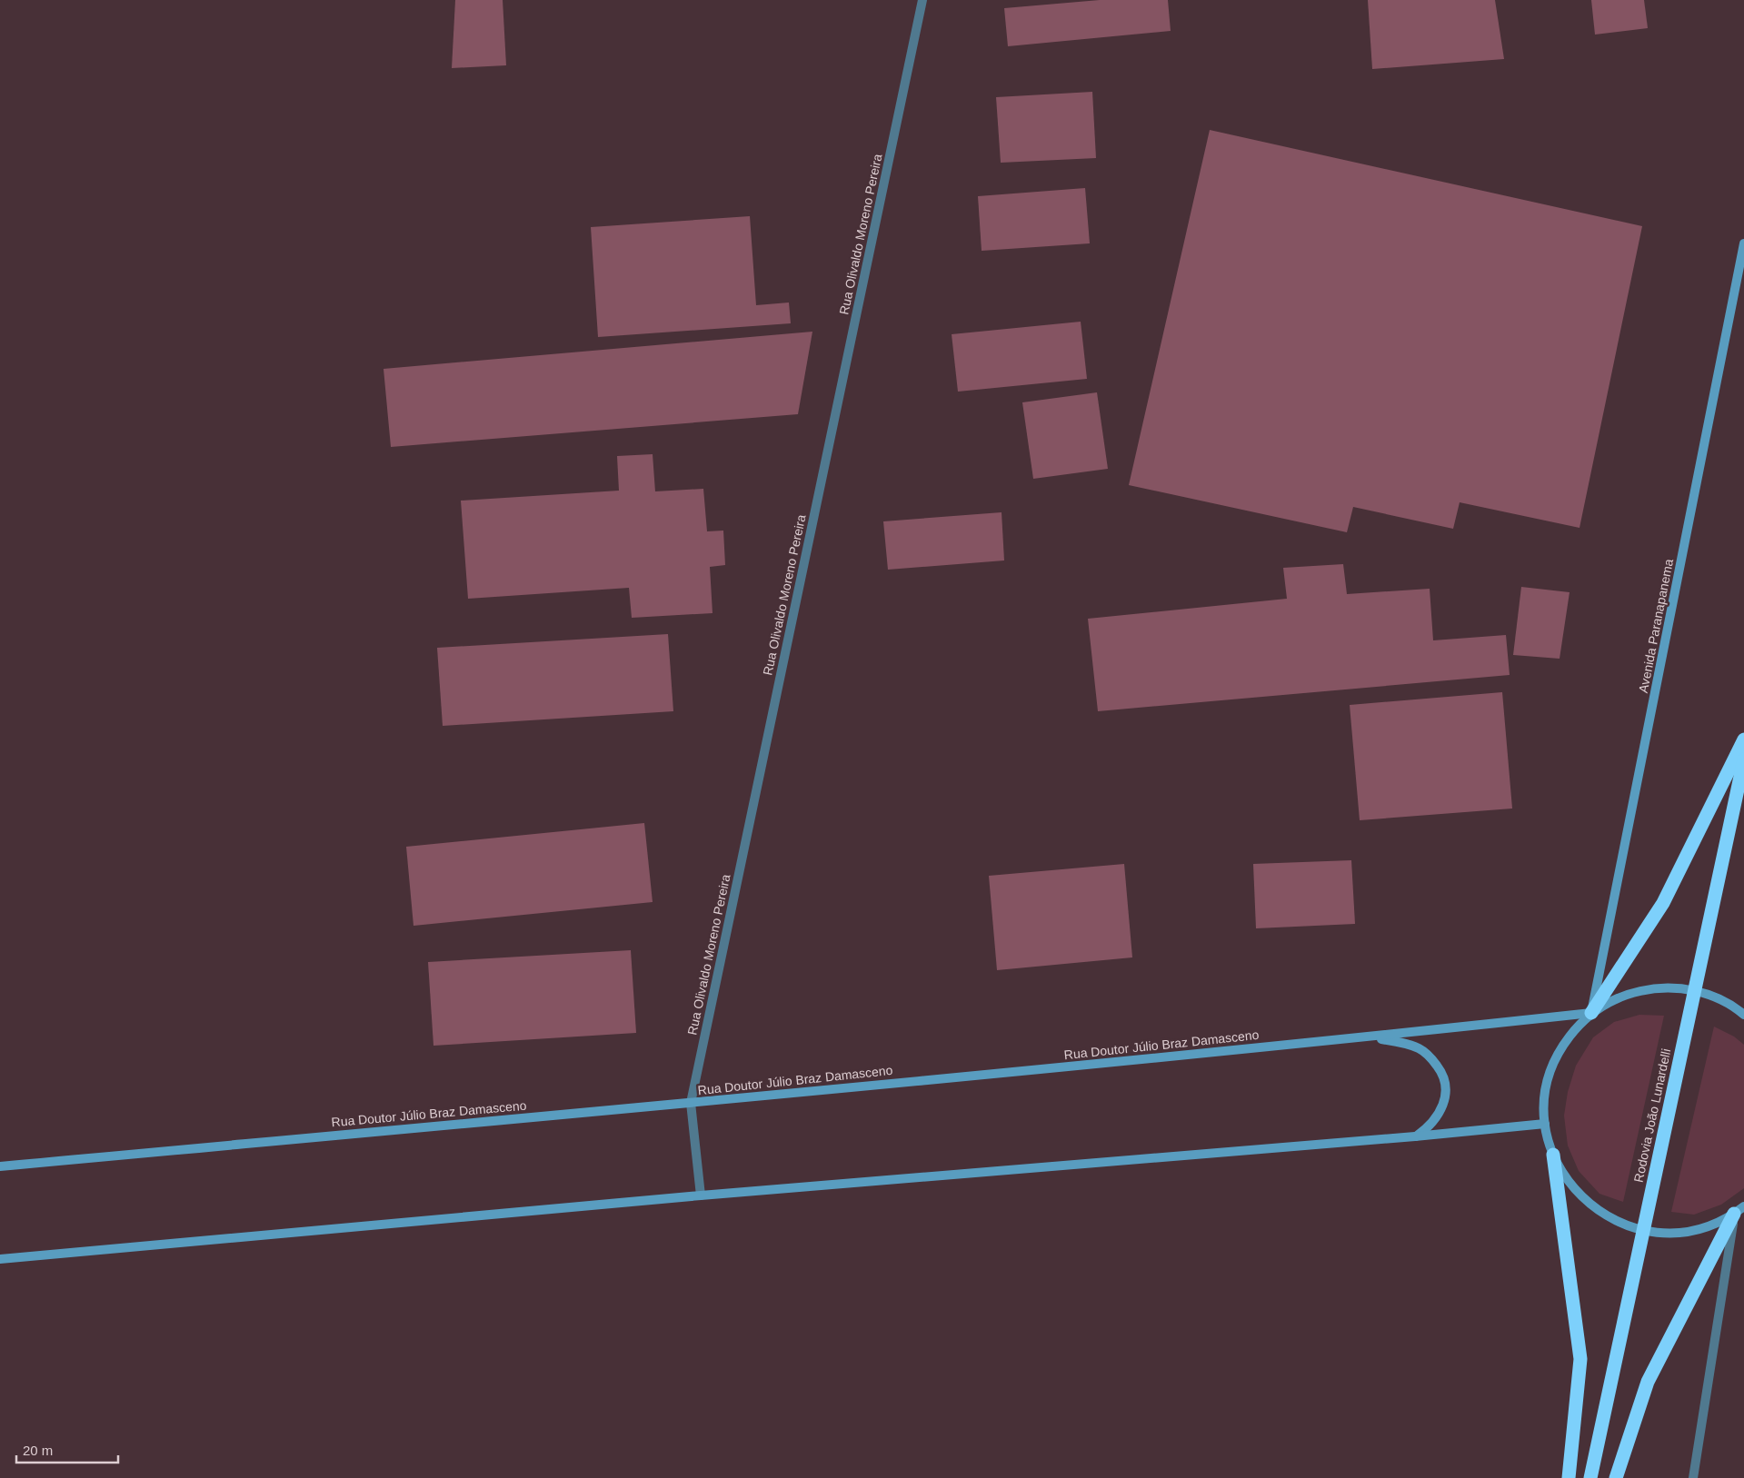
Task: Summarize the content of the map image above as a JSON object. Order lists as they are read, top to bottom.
{
  "streets": {
    "highway": ["Rodovia João Lunardelli"],
    "street": ["Rua Olivaldo Moreno Pereira", "Avenida Paranapanema", "Rua Doutor Júlio Braz Damasceno"]
  },
  "crossings": [
    ["Rua Olivaldo Moreno Pereira", "Rua Doutor Júlio Braz Damasceno"],
    ["Avenida Paranapanema", "Rua Doutor Júlio Braz Damasceno"]
  ],
  "scale_bar": "20 m"
}
